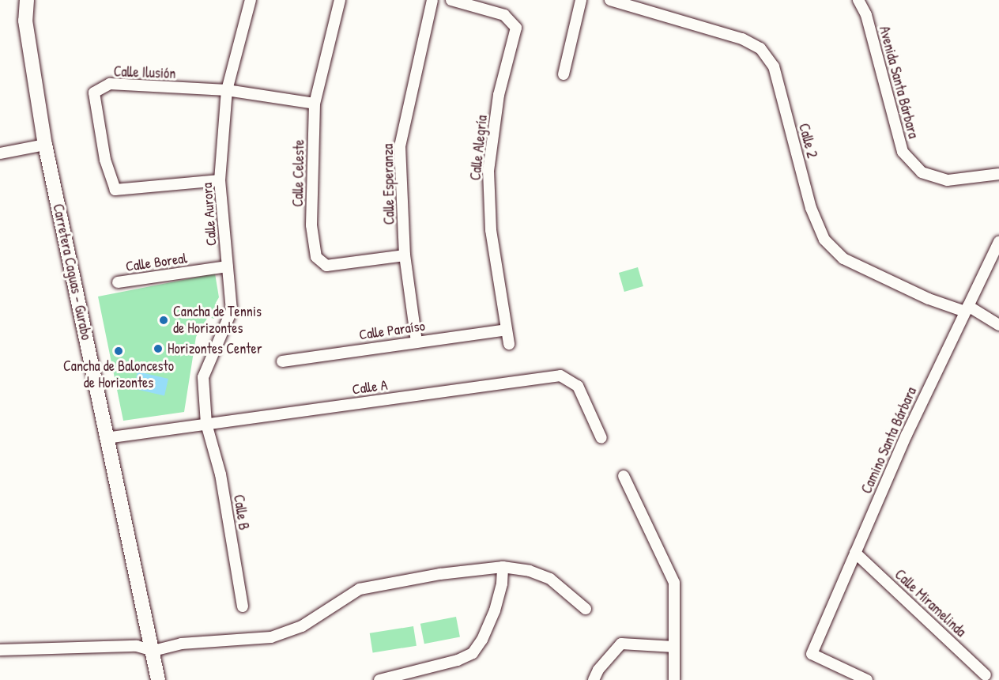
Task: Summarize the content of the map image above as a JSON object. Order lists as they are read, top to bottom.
{
  "streets": {
    "main road": ["Carretera Caguas - Gurabo"],
    "street": [
      "Calle Ilusión",
      "Avenida Santa Bárbara",
      "Calle 2",
      "Calle Alegría",
      "Calle Celeste",
      "Calle Esperanza",
      "Calle Aurora",
      "Calle Boreal",
      "Calle Paraíso",
      "Calle A",
      "Camino Santa Bárbara",
      "Calle B",
      "Calle Miramelinda"
    ]
  },
  "crossings": [
    ["Calle Ilusión", "Calle Celeste"],
    ["Calle Ilusión", "Calle Aurora"],
    ["Calle 2", "Camino Santa Bárbara"],
    ["Calle Alegría", "Calle Paraíso"],
    ["Calle Celeste", "Calle Esperanza"],
    ["Calle Esperanza", "Calle Paraíso"],
    ["Calle Aurora", "Calle Boreal"],
    ["Calle Aurora", "Calle A"],
    ["Calle Aurora", "Calle B"],
    ["Carretera Caguas - Gurabo", "Calle A"],
    ["Calle A", "Calle B"],
    ["Camino Santa Bárbara", "Calle Miramelinda"]
  ],
  "places": ["Cancha de Tennis de Horizontes", "Horizontes Center", "Cancha de Baloncesto de Horizontes"]
}
